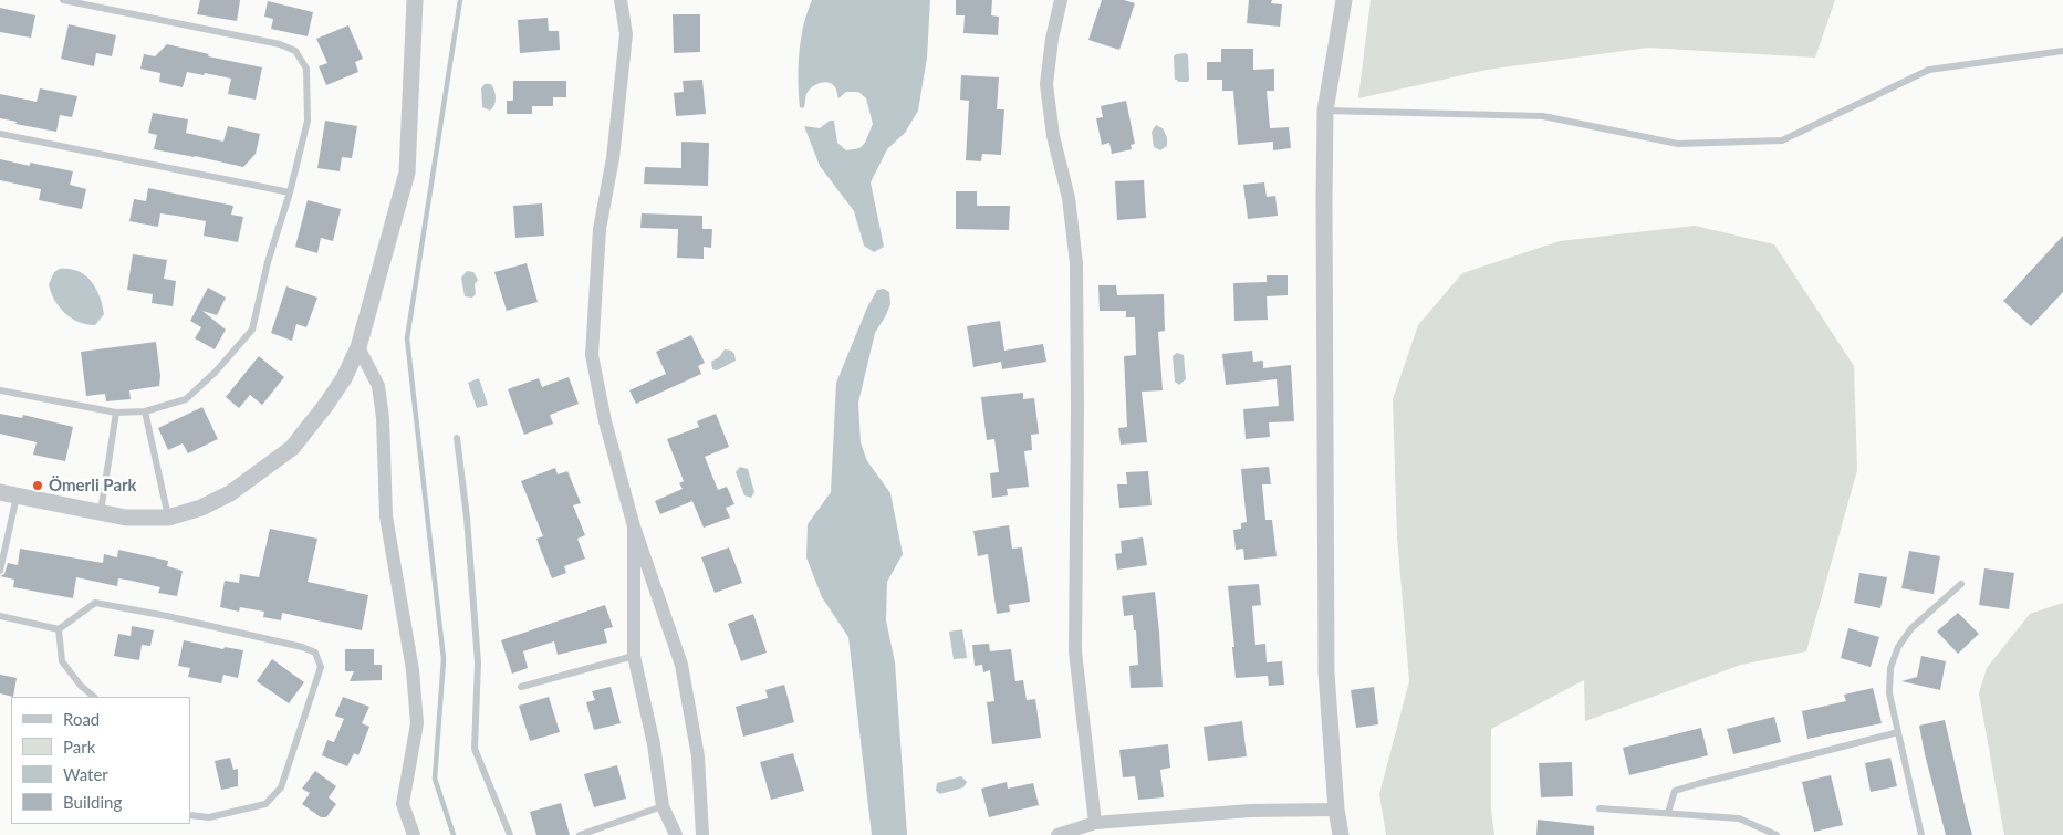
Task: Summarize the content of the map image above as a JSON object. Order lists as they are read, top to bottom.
{
  "places": ["Ömerli Park"],
  "legend": [
    "Road",
    "Park",
    "Water",
    "Building"
  ]
}
